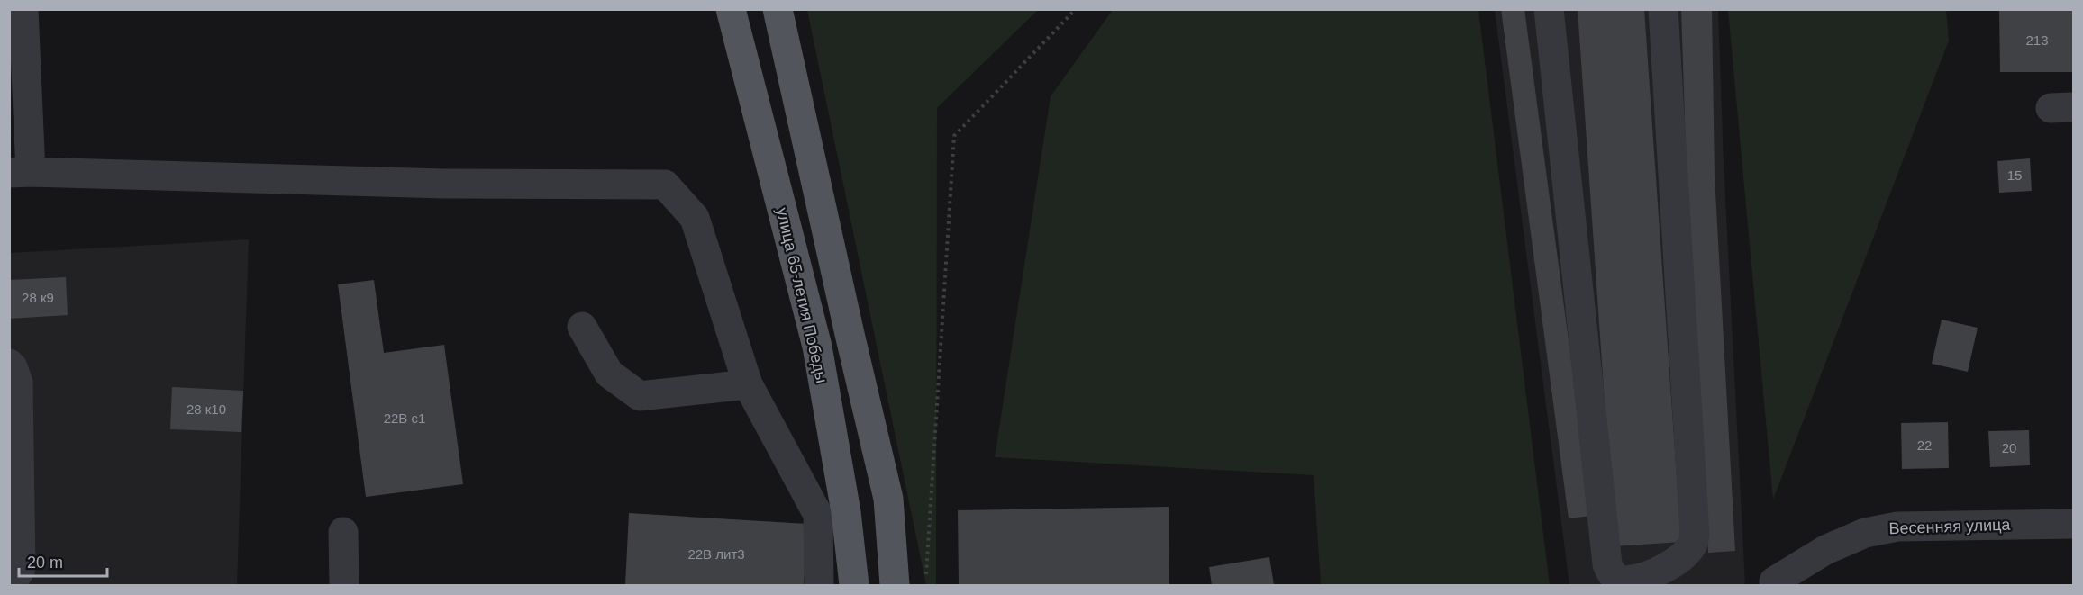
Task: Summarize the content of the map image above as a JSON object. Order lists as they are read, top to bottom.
{
  "streets": {
    "main road": ["улица 65-летия Победы"],
    "street": ["Весенняя улица"]
  },
  "house_numbers": [
    "213",
    "15",
    "28 к9",
    "28 к10",
    "22В с1",
    "22",
    "20",
    "22В лит3"
  ],
  "scale_bar": "20 m"
}
